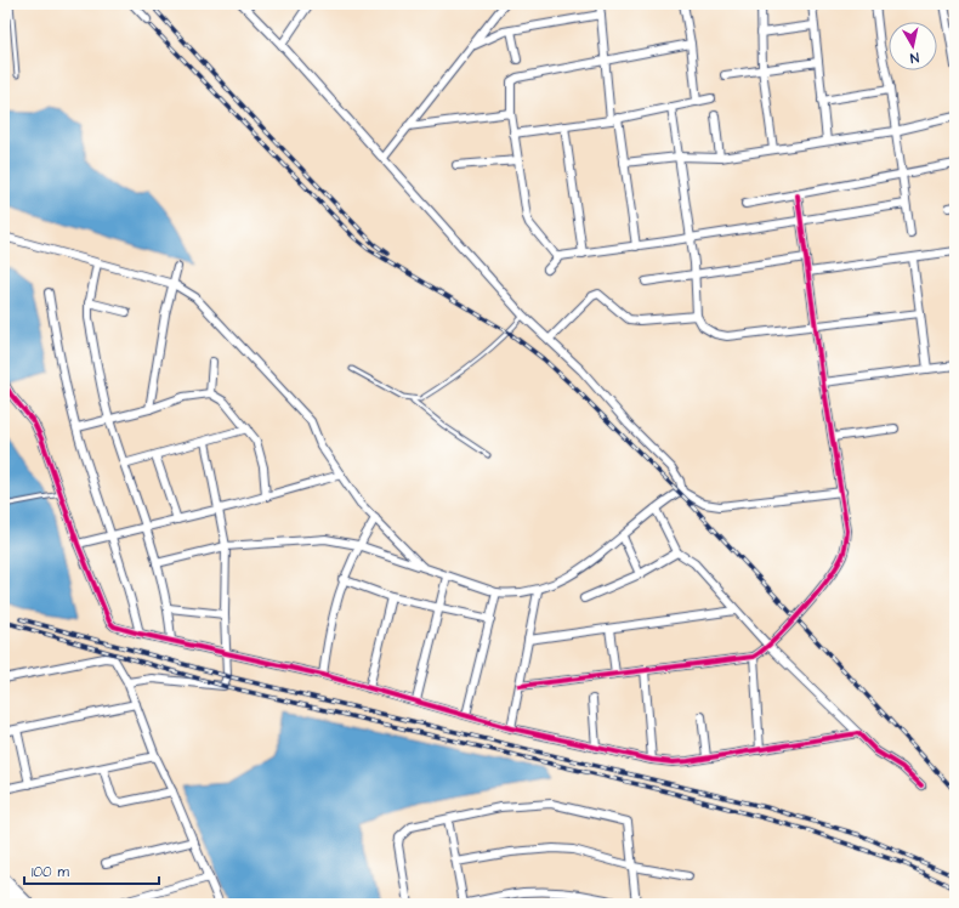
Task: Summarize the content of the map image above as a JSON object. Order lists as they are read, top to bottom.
{
  "scale_bar": "100 m",
  "north": "bottom"
}
